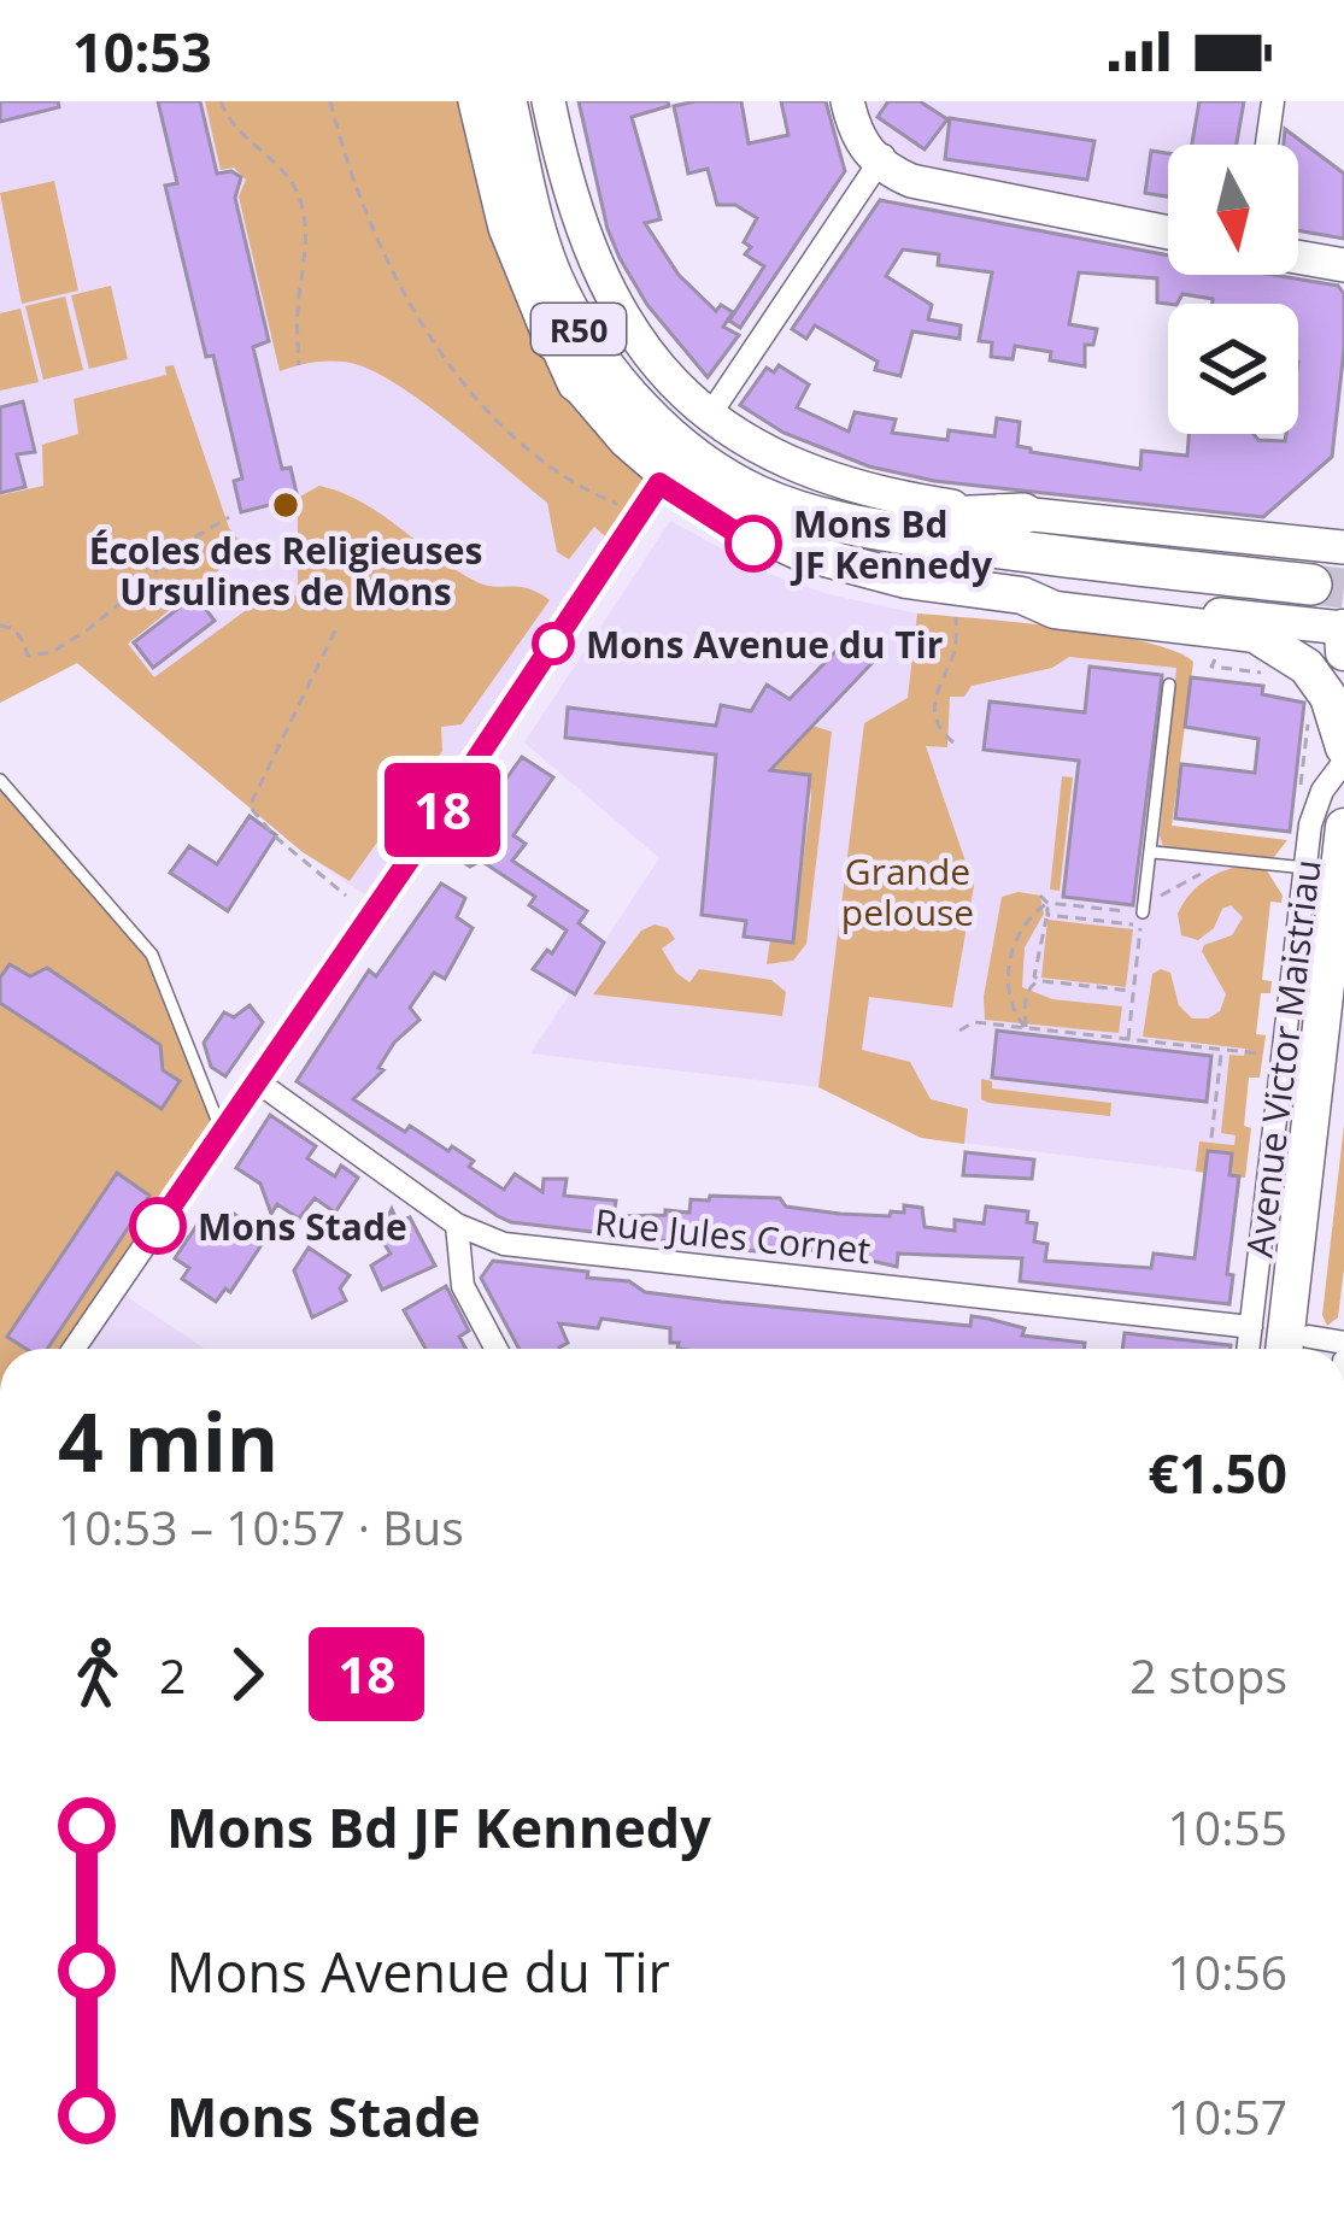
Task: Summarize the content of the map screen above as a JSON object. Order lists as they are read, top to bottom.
{
  "streets": {
    "highway": ["R50"],
    "main road": ["Avenue Victor Maistriau"],
    "street": ["Rue Jules Cornet"]
  },
  "crossings": [
    ["Avenue Victor Maistriau", "Rue Jules Cornet"]
  ],
  "parks": ["Grande pelouse"],
  "places": [
    "Écoles des Religieuses Ursulines de Mons",
    "Mons Bd JF Kennedy",
    "Mons Avenue du Tir",
    "Mons Stade"
  ],
  "lines": ["bus line 18"],
  "north": "bottom",
  "page": {
    "status": "10:53",
    "on_map": "18",
    "heading": ["4 min", "10:53 – 10:57 · Bus", "€1.50"],
    "legs": ["2", "18", "2 stops"],
    "list": [
      {
        "name": "Mons Bd JF Kennedy",
        "value": "10:55"
      },
      {
        "name": "Mons Avenue du Tir",
        "value": "10:56"
      },
      {
        "name": "Mons Stade",
        "value": "10:57"
      }
    ]
  }
}
